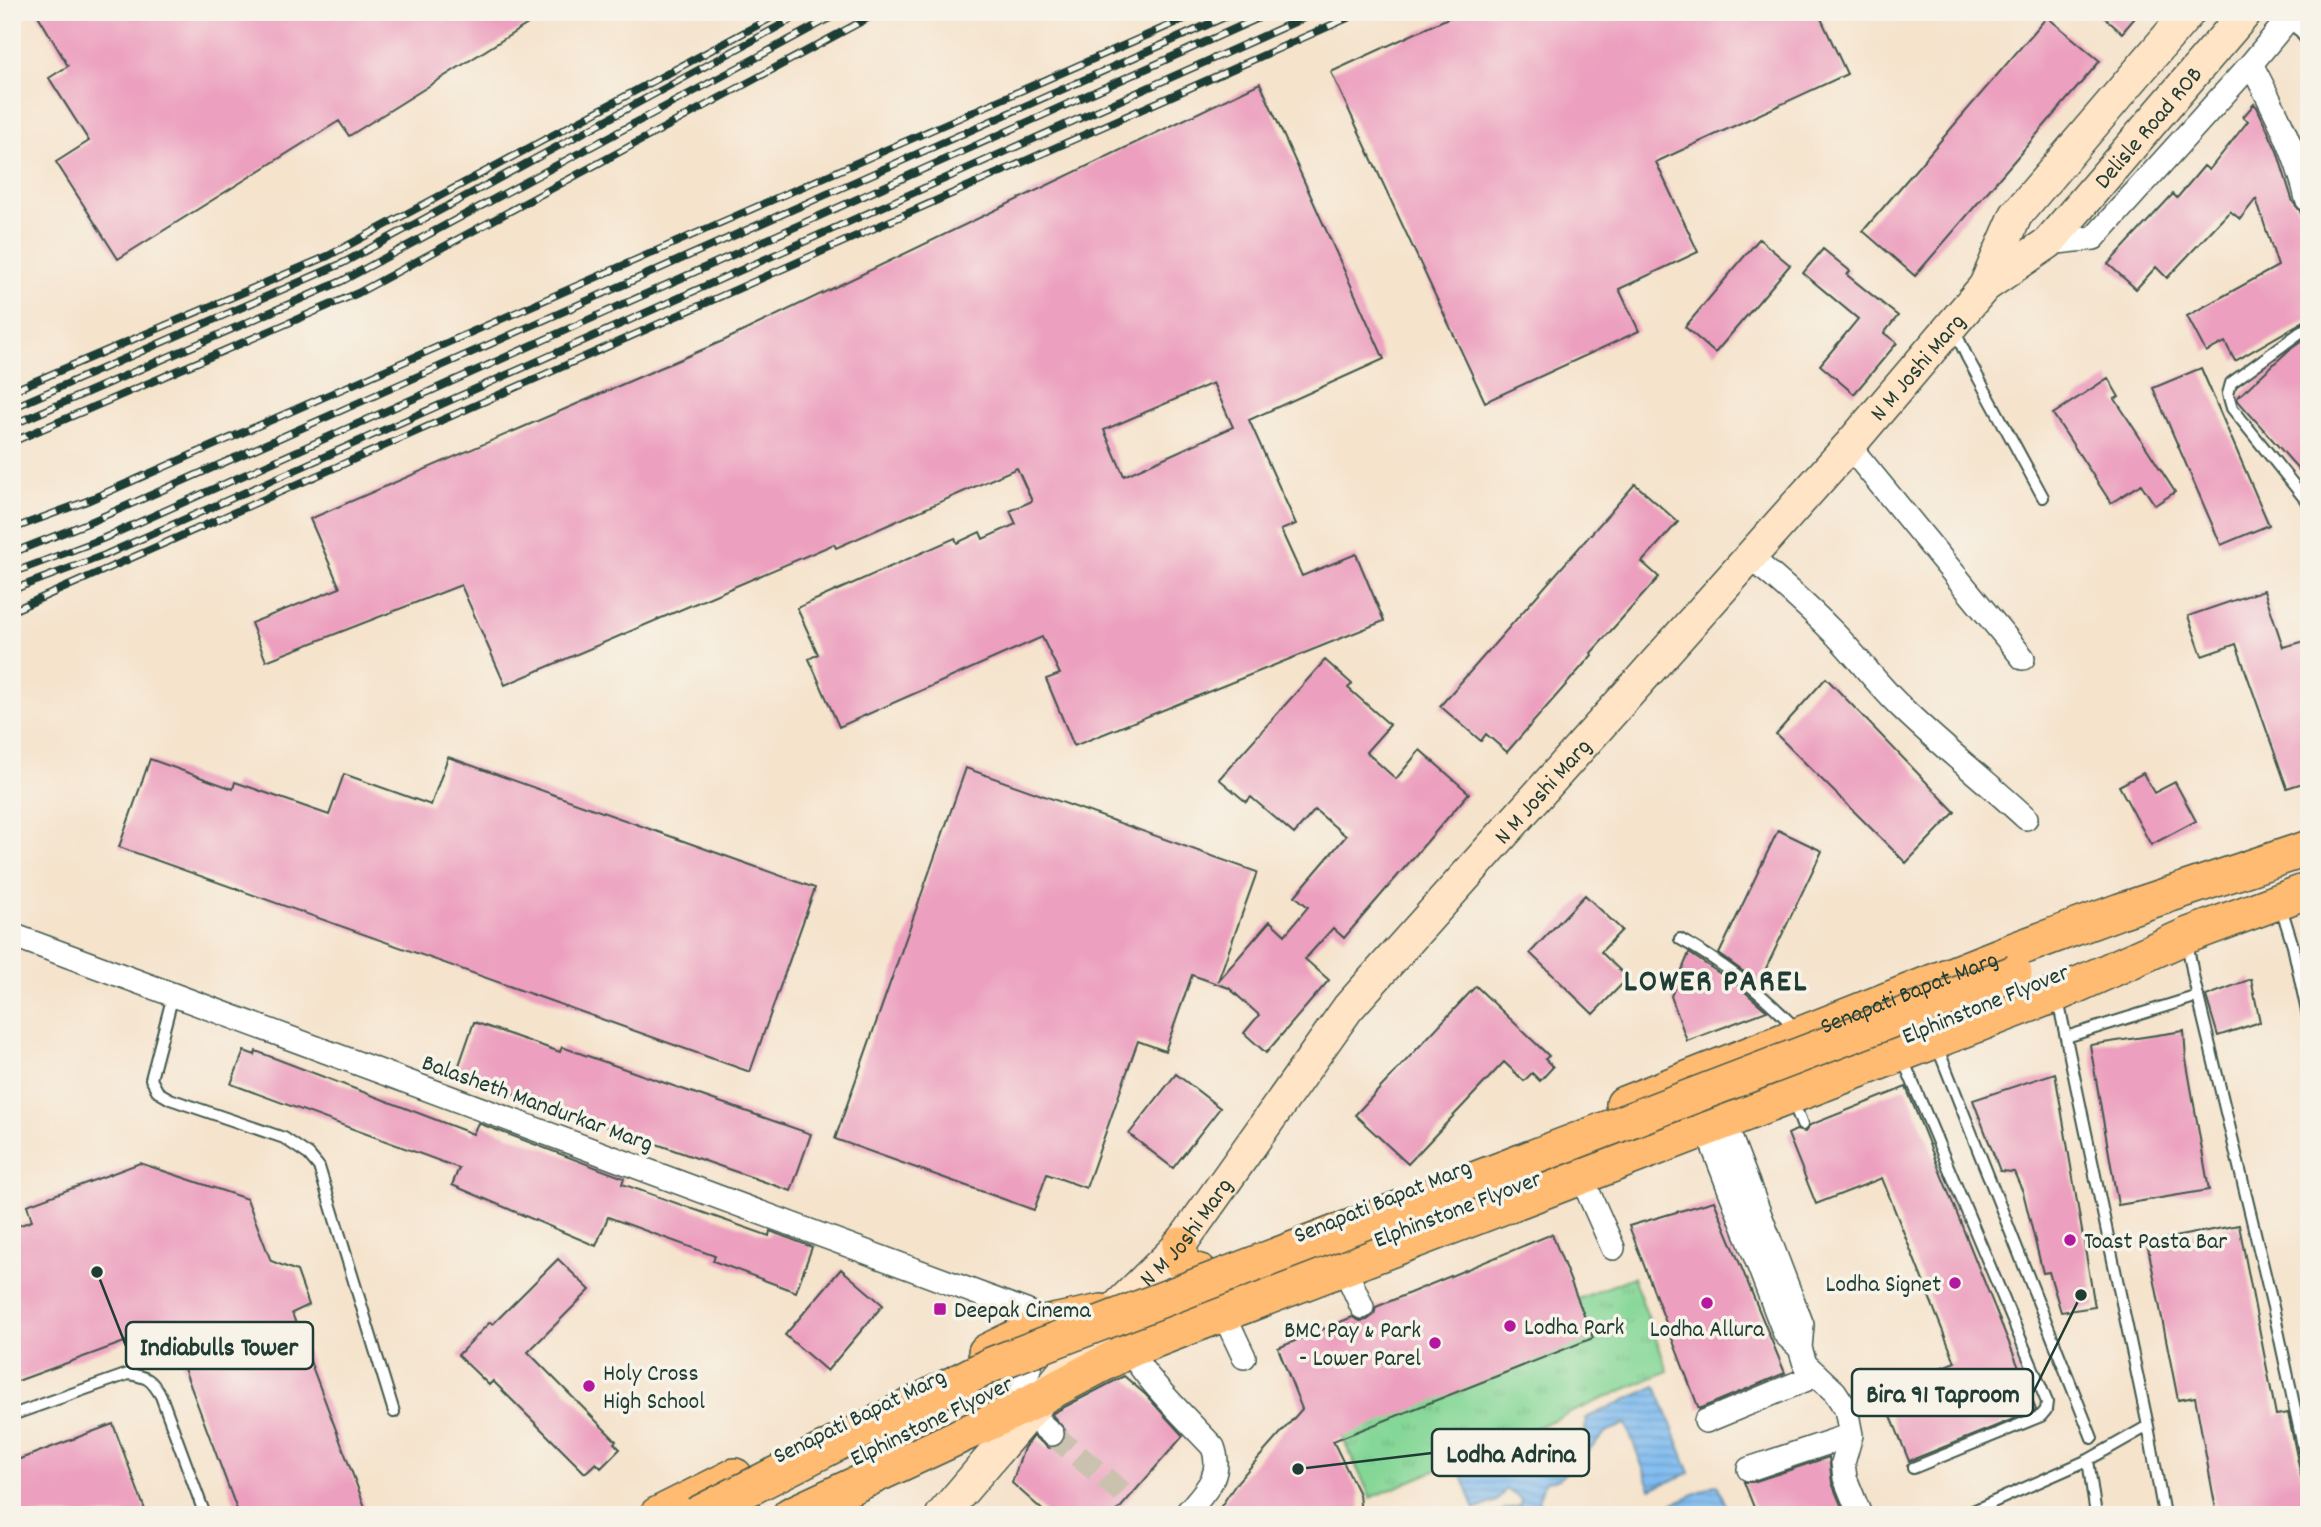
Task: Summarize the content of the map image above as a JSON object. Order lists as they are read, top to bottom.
{
  "streets": {
    "main road": [
      "Delisle Road ROB",
      "N M Joshi Marg",
      "Senapati Bapat Marg",
      "Elphinstone Flyover"
    ],
    "street": ["Balasheth Mandurkar Marg"]
  },
  "crossings": [
    ["Delisle Road ROB", "N M Joshi Marg"],
    ["N M Joshi Marg", "Senapati Bapat Marg"],
    ["Senapati Bapat Marg", "Elphinstone Flyover"],
    ["Senapati Bapat Marg", "Balasheth Mandurkar Marg"]
  ],
  "districts": ["LOWER PAREL"],
  "places": {
    "other": [
      "Toast Pasta Bar",
      "Indiabulls Tower",
      "Lodha Signet",
      "Bira 91 Taproom",
      "Lodha Allura",
      "Lodha Park",
      "BMC Pay & Park - Lower Parel",
      "Holy Cross High School",
      "Lodha Adrina"
    ],
    "transit": ["Deepak Cinema"]
  }
}
